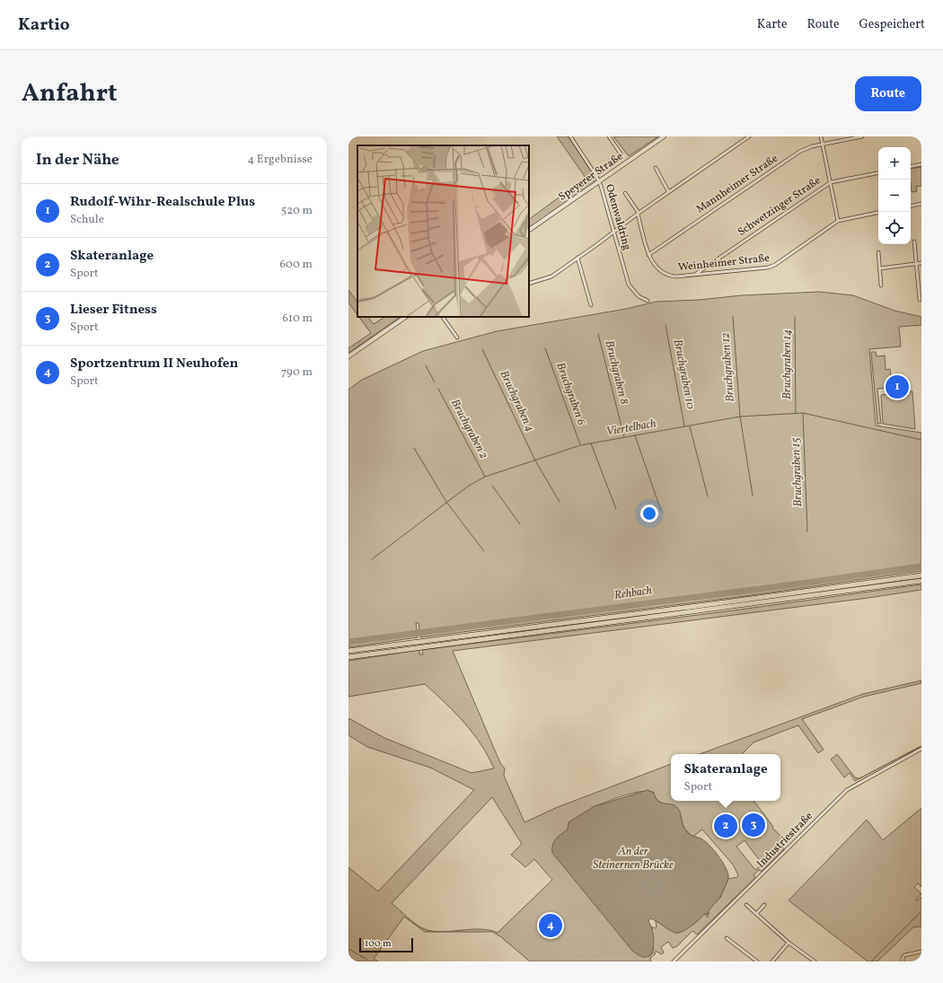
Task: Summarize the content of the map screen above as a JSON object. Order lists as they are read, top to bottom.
{
  "streets": {
    "street": [
      "Speyerer Straße",
      "Mannheimer Straße",
      "Schwetzinger Straße",
      "Odenwaldring",
      "Weinheimer Straße",
      "Industriestraße"
    ]
  },
  "crossings": [
    ["Speyerer Straße", "Odenwaldring"],
    ["Mannheimer Straße", "Weinheimer Straße"],
    ["Schwetzinger Straße", "Weinheimer Straße"]
  ],
  "water": [
    "Bruchgraben 14",
    "Bruchgraben 12",
    "Bruchgraben 8",
    "Bruchgraben 10",
    "Bruchgraben 6",
    "Bruchgraben 4",
    "Viertelbach",
    "Bruchgraben 2",
    "Bruchgraben 15",
    "Rehbach",
    "An der Steinernen Brücke"
  ],
  "scale_bar": "100 m",
  "page": {
    "header": "Kartio",
    "nav": ["Karte", "Route", "Gespeichert"],
    "title": "Anfahrt",
    "buttons": "Route",
    "heading": ["In der Nähe", "4 Ergebnisse"],
    "map_buttons": ["+", "−"],
    "list": [
      {
        "mark": "1",
        "name": "Rudolf-Wihr-Realschule Plus",
        "note": "Schule",
        "value": "520 m"
      },
      {
        "mark": "2",
        "name": "Skateranlage",
        "note": "Sport",
        "value": "600 m"
      },
      {
        "mark": "3",
        "name": "Lieser Fitness",
        "note": "Sport",
        "value": "610 m"
      },
      {
        "mark": "4",
        "name": "Sportzentrum II Neuhofen",
        "note": "Sport",
        "value": "790 m"
      }
    ],
    "pins": [
      "1",
      "3",
      "2",
      "4"
    ],
    "popup": ["Skateranlage", "Sport"],
    "scale": "100 m"
  }
}
